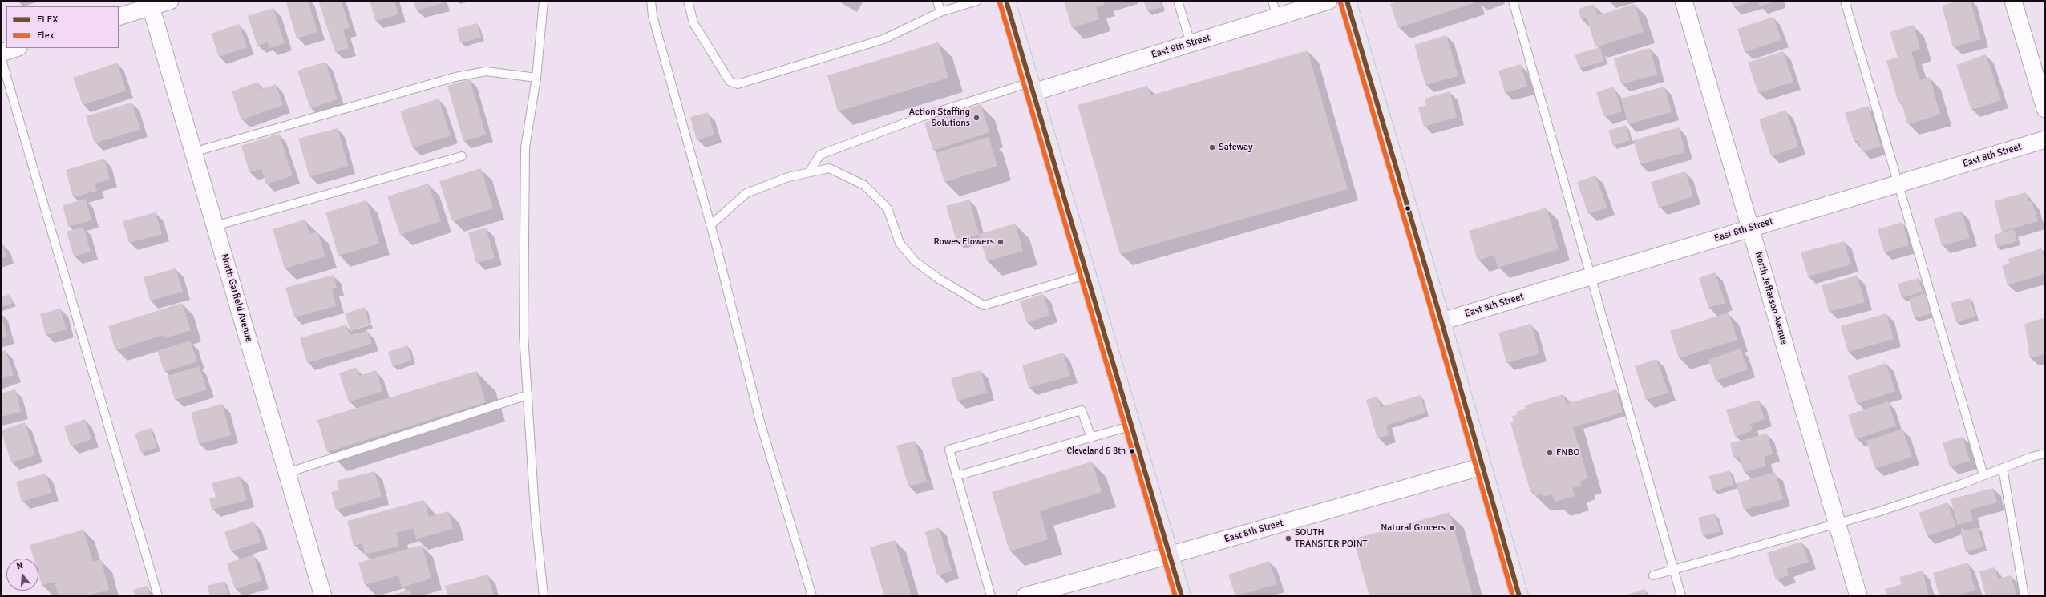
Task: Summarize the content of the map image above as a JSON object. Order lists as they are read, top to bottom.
{
  "streets": {
    "street": [
      "East 9th Street",
      "East 8th Street",
      "North Garfield Avenue",
      "North Jefferson Avenue"
    ]
  },
  "crossings": [
    ["East 8th Street", "North Jefferson Avenue"]
  ],
  "places": [
    "Action Staffing Solutions",
    "Safeway",
    "Rowes Flowers",
    "Cleveland & 8th",
    "FNBO",
    "Natural Grocers",
    "SOUTH TRANSFER POINT"
  ],
  "lines": ["transit line FLEX", "transit line Flex"],
  "legend": ["FLEX", "Flex"],
  "north": "top"
}
